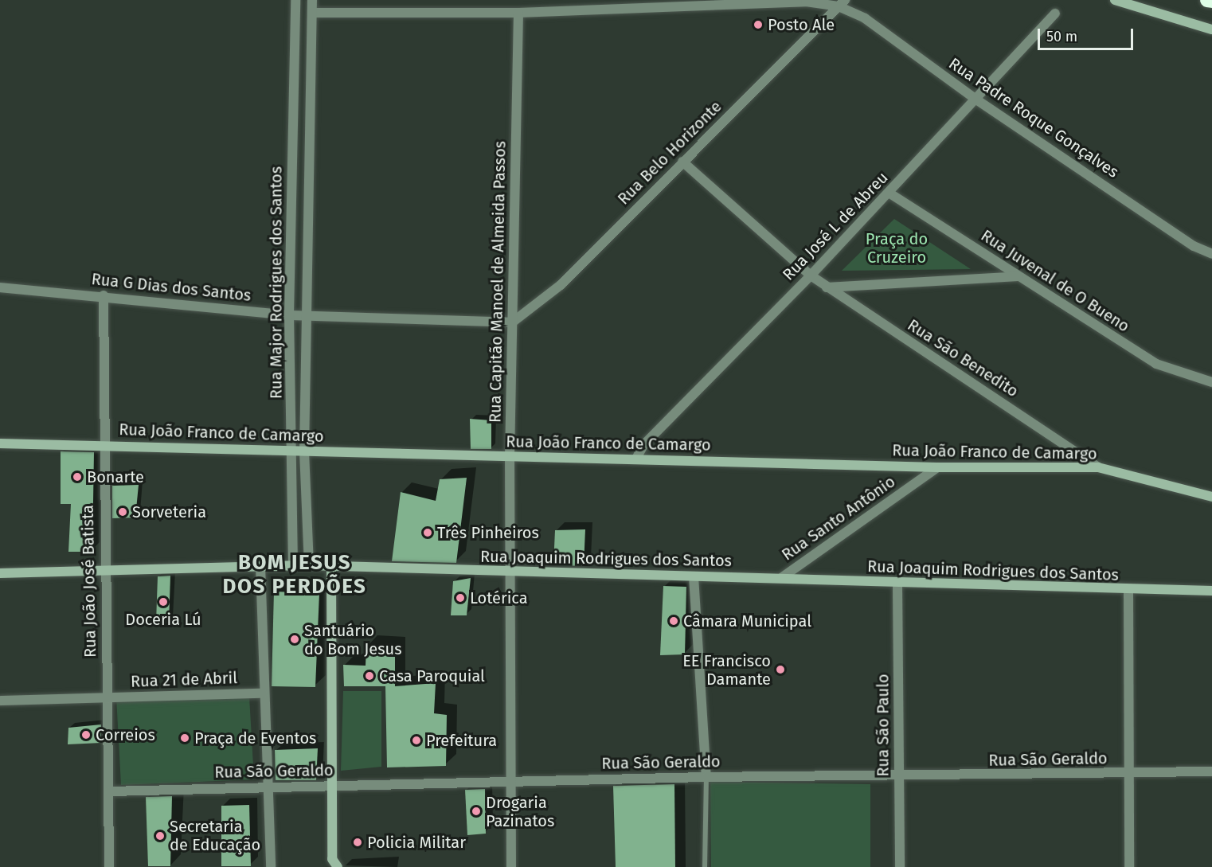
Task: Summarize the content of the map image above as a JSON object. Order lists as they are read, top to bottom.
{
  "streets": {
    "street": [
      "Rua Padre Roque Gonçalves",
      "Rua Belo Horizonte",
      "Rua José L de Abreu",
      "Rua Juvenal de O Bueno",
      "Rua Capitão Manoel de Almeida Passos",
      "Rua Major Rodrigues dos Santos",
      "Rua G Dias dos Santos",
      "Rua São Benedito",
      "Rua João Franco de Camargo",
      "Rua Santo Antônio",
      "Rua Joaquim Rodrigues dos Santos",
      "Rua João José Batista",
      "Rua 21 de Abril",
      "Rua São Paulo",
      "Rua São Geraldo"
    ]
  },
  "crossings": [
    ["Rua Padre Roque Gonçalves", "Rua Belo Horizonte"],
    ["Rua Padre Roque Gonçalves", "Rua José L de Abreu"],
    ["Rua Padre Roque Gonçalves", "Rua Capitão Manoel de Almeida Passos"],
    ["Rua Padre Roque Gonçalves", "Rua Major Rodrigues dos Santos"],
    ["Rua Belo Horizonte", "Rua Capitão Manoel de Almeida Passos"],
    ["Rua Belo Horizonte", "Rua G Dias dos Santos"],
    ["Rua José L de Abreu", "Rua Juvenal de O Bueno"],
    ["Rua José L de Abreu", "Rua São Benedito"],
    ["Rua José L de Abreu", "Rua João Franco de Camargo"],
    ["Rua Capitão Manoel de Almeida Passos", "Rua G Dias dos Santos"],
    ["Rua Capitão Manoel de Almeida Passos", "Rua João Franco de Camargo"],
    ["Rua Capitão Manoel de Almeida Passos", "Rua Joaquim Rodrigues dos Santos"],
    ["Rua Capitão Manoel de Almeida Passos", "Rua São Geraldo"],
    ["Rua Major Rodrigues dos Santos", "Rua G Dias dos Santos"],
    ["Rua Major Rodrigues dos Santos", "Rua João Franco de Camargo"],
    ["Rua Major Rodrigues dos Santos", "Rua Joaquim Rodrigues dos Santos"],
    ["Rua G Dias dos Santos", "Rua João José Batista"],
    ["Rua São Benedito", "Rua João Franco de Camargo"],
    ["Rua João Franco de Camargo", "Rua Santo Antônio"],
    ["Rua João Franco de Camargo", "Rua João José Batista"],
    ["Rua Santo Antônio", "Rua Joaquim Rodrigues dos Santos"],
    ["Rua Joaquim Rodrigues dos Santos", "Rua João José Batista"],
    ["Rua Joaquim Rodrigues dos Santos", "Rua São Paulo"],
    ["Rua João José Batista", "Rua 21 de Abril"],
    ["Rua João José Batista", "Rua São Geraldo"],
    ["Rua São Paulo", "Rua São Geraldo"]
  ],
  "districts": ["BOM JESUS DOS PERDÕES"],
  "parks": ["Praça do Cruzeiro"],
  "places": [
    "Posto Ale",
    "Bonarte",
    "Sorveteria",
    "Três Pinheiros",
    "Lotérica",
    "Doceria Lú",
    "Câmara Municipal",
    "Santuário do Bom Jesus",
    "EE Francisco Damante",
    "Casa Paroquial",
    "Correios",
    "Praça de Eventos",
    "Prefeitura",
    "Drogaria Pazinatos",
    "Secretaria de Educação",
    "Policia Militar"
  ],
  "scale_bar": "50 m"
}
